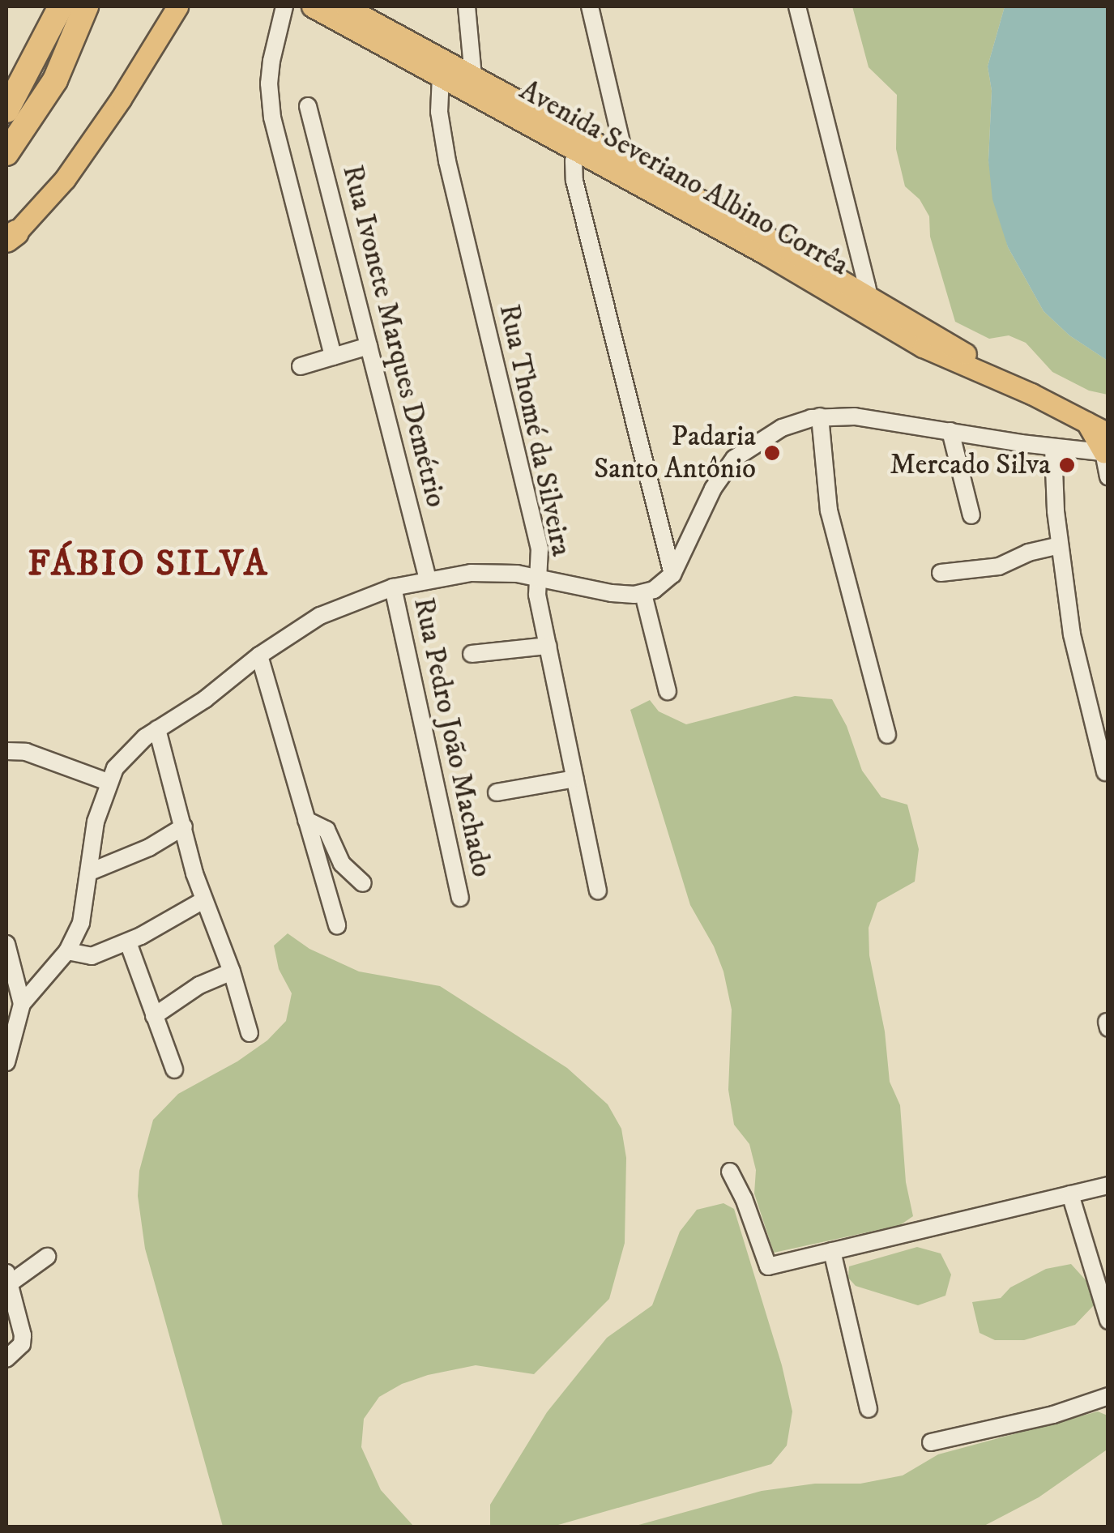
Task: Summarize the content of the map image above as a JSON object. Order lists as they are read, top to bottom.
{
  "streets": {
    "main road": ["Avenida Severiano Albino Corrêa"],
    "street": ["Rua Ivonete Marques Demétrio", "Rua Thomé da Silveira", "Rua Pedro João Machado"]
  },
  "crossings": [
    ["Avenida Severiano Albino Corrêa", "Rua Thomé da Silveira"]
  ],
  "districts": ["FÁBIO SILVA"],
  "places": ["Padaria Santo Antônio", "Mercado Silva"]
}
